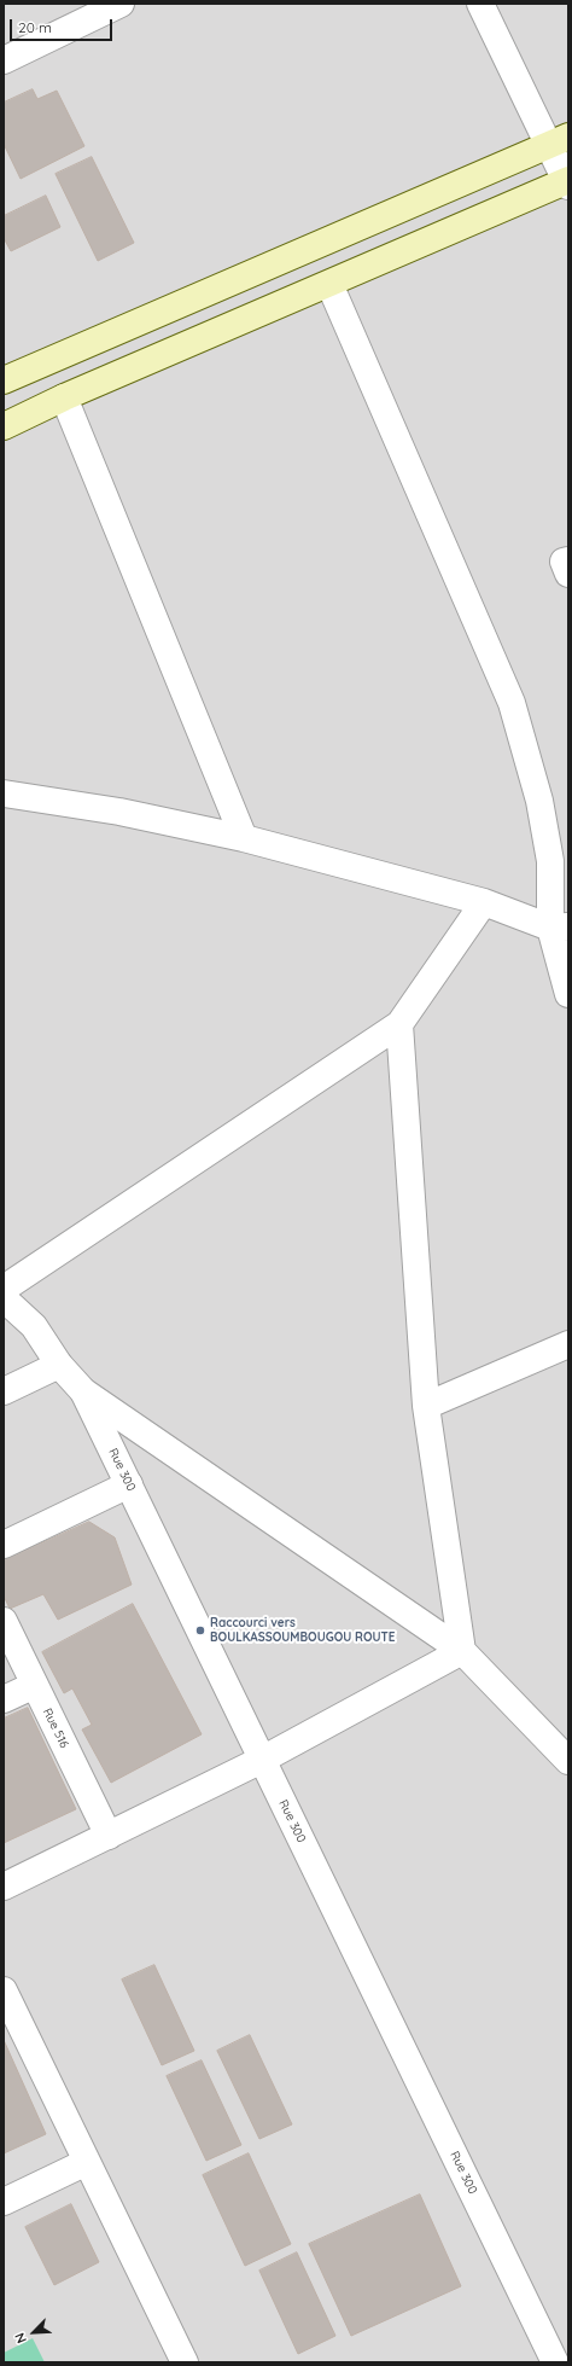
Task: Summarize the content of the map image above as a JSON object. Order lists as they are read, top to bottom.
{
  "streets": {
    "street": ["Rue 300", "Rue 516"]
  },
  "places": ["Raccourci vers BOULKASSOUMBOUGOU ROUTE"],
  "scale_bar": "20 m",
  "north": "bottom left"
}
